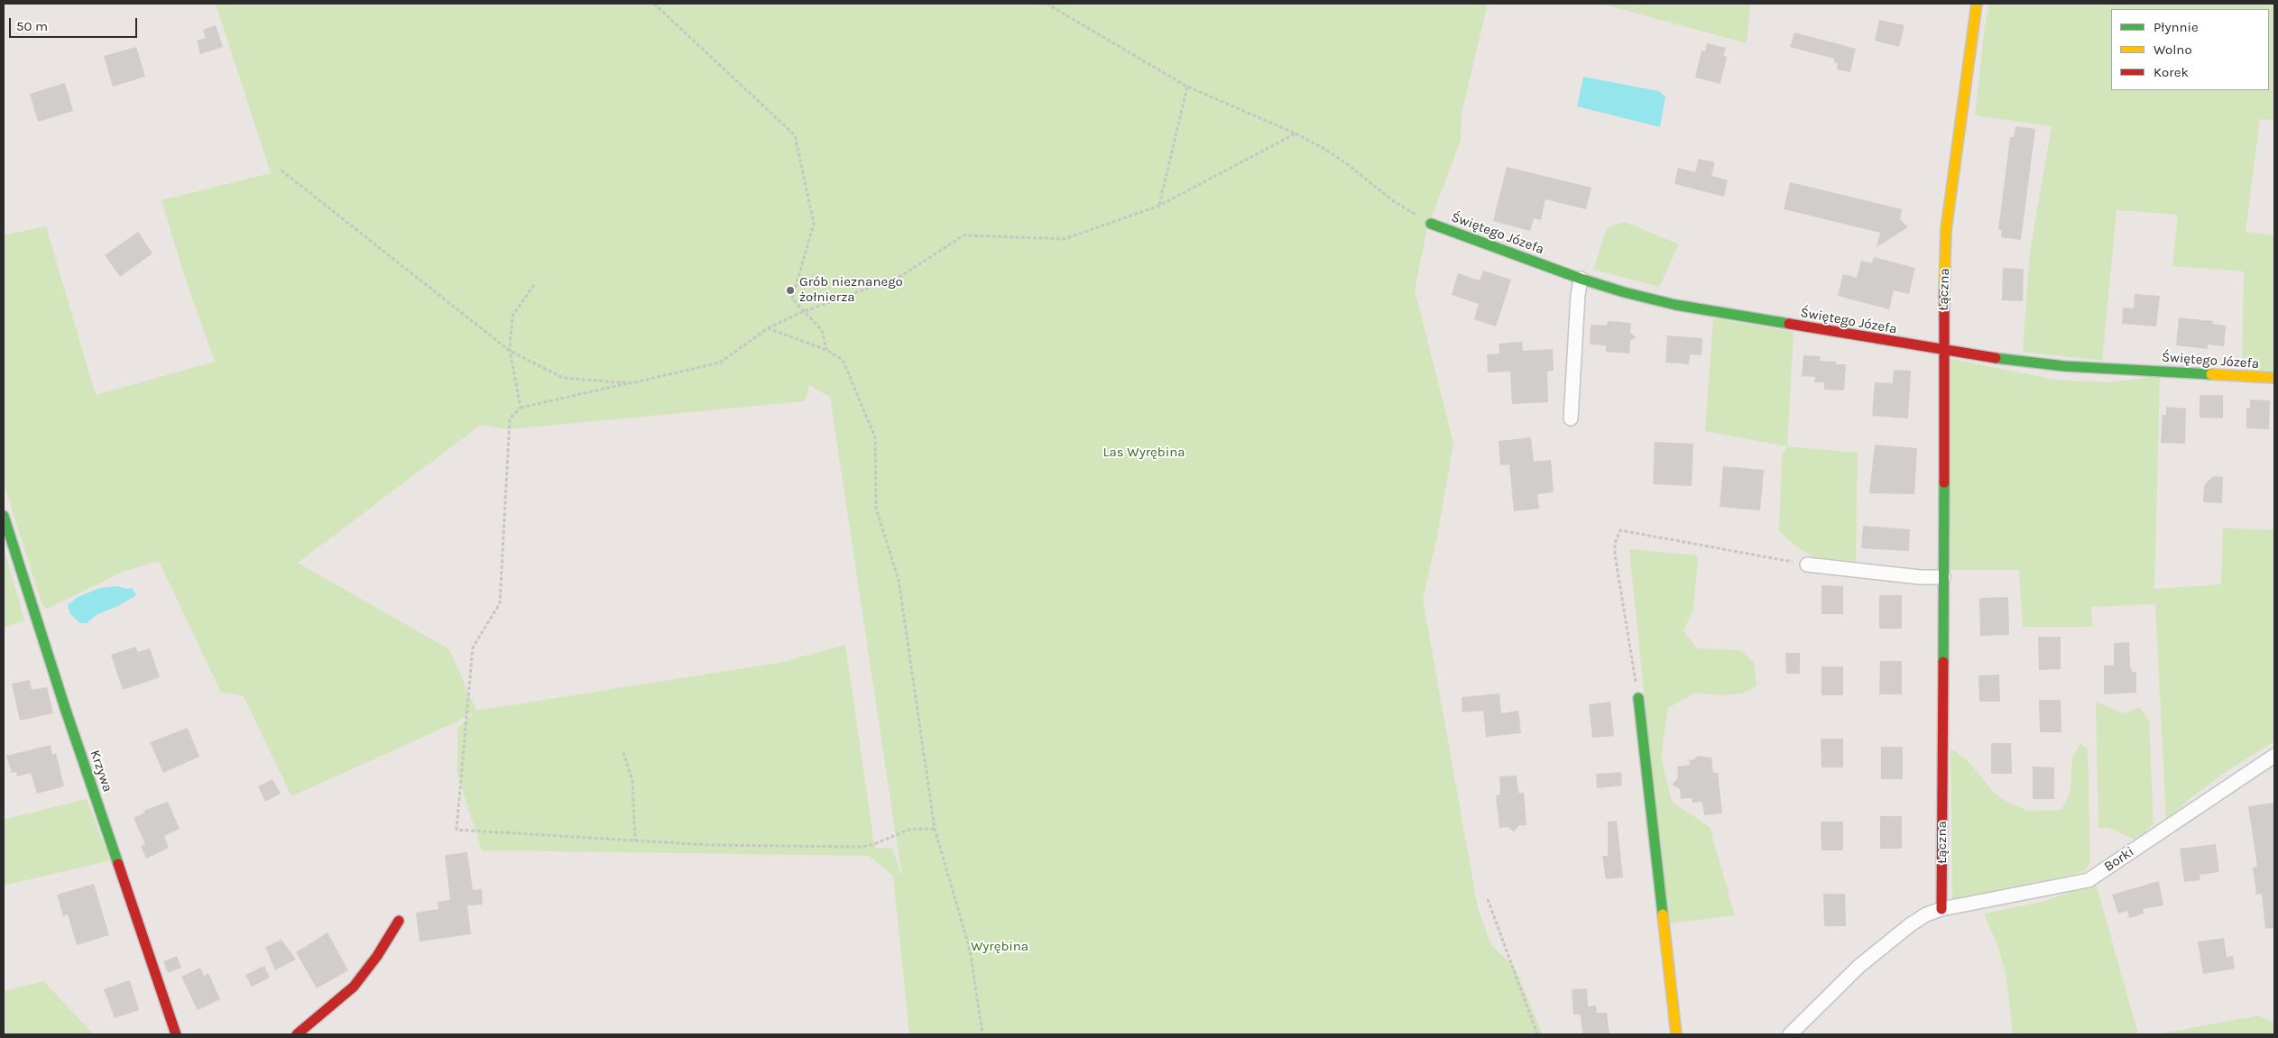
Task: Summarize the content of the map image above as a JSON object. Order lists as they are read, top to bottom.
{
  "streets": {
    "street": [
      "Świętego Józefa",
      "Łączna",
      "Krzywa",
      "Borki"
    ]
  },
  "crossings": [
    ["Świętego Józefa", "Łączna"],
    ["Łączna", "Borki"]
  ],
  "parks": ["Las Wyrębina", "Wyrębina"],
  "places": ["Grób nieznanego żołnierza"],
  "legend": ["Płynnie", "Wolno", "Korek"],
  "scale_bar": "50 m"
}
